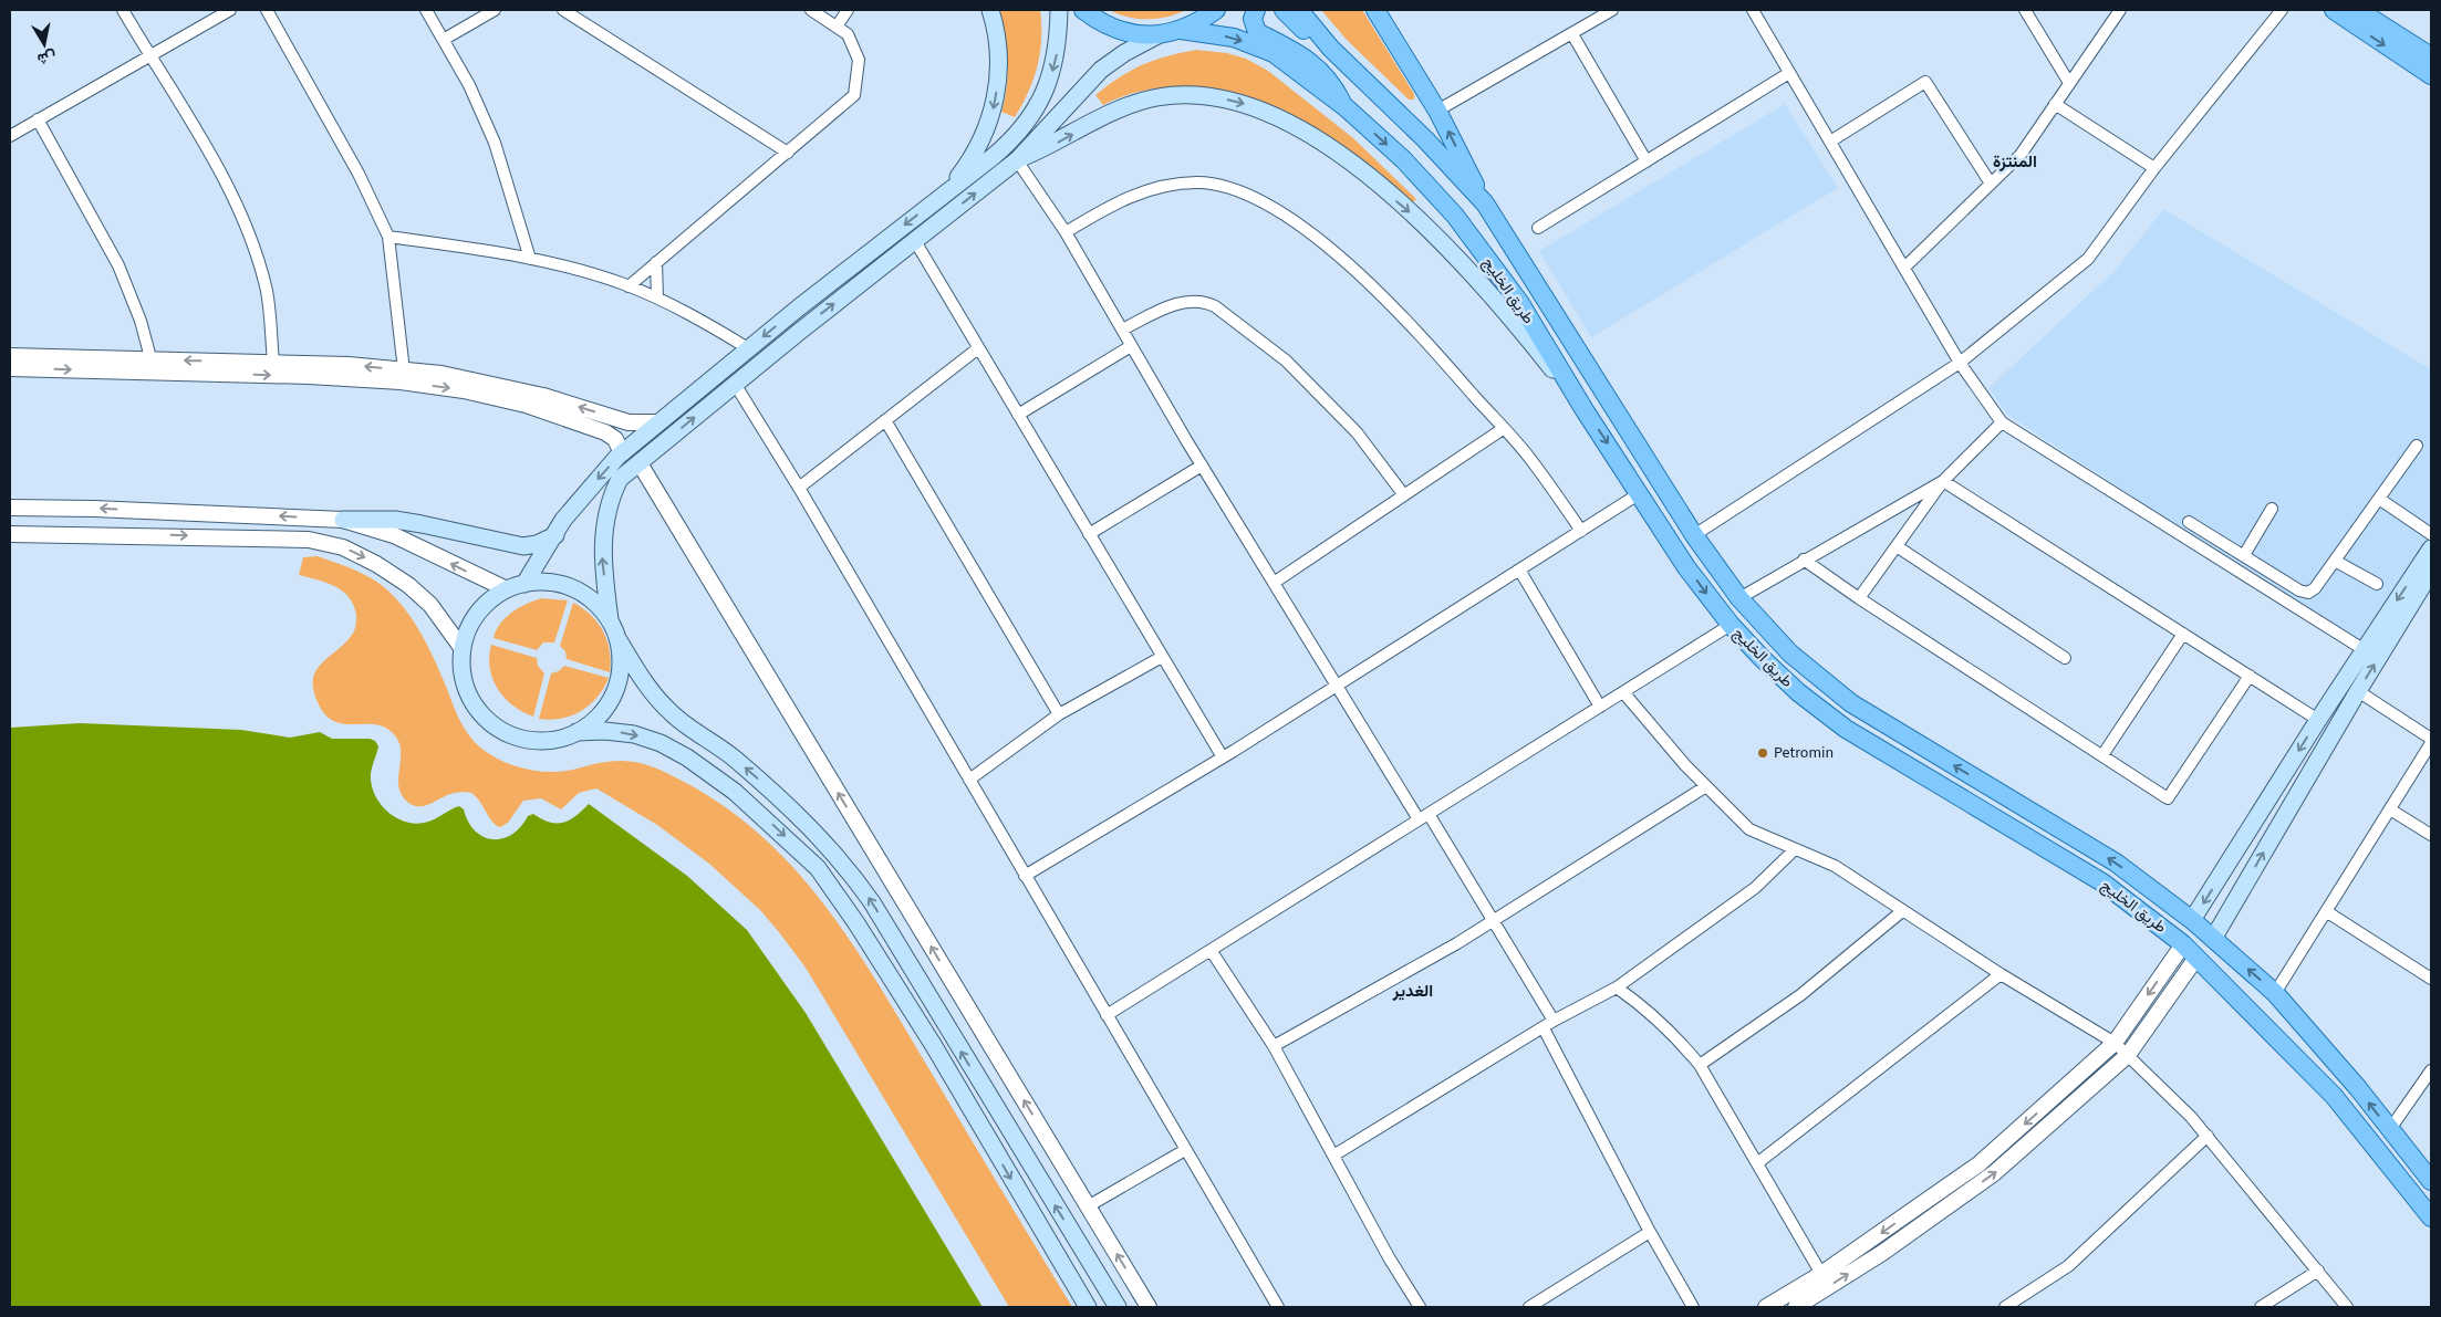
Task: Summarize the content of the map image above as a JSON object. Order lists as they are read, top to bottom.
{
  "streets": {
    "main road": ["طريق الخليج"]
  },
  "districts": ["المنتزة", "الغدير"],
  "places": ["Petromin"],
  "north": "bottom"
}
